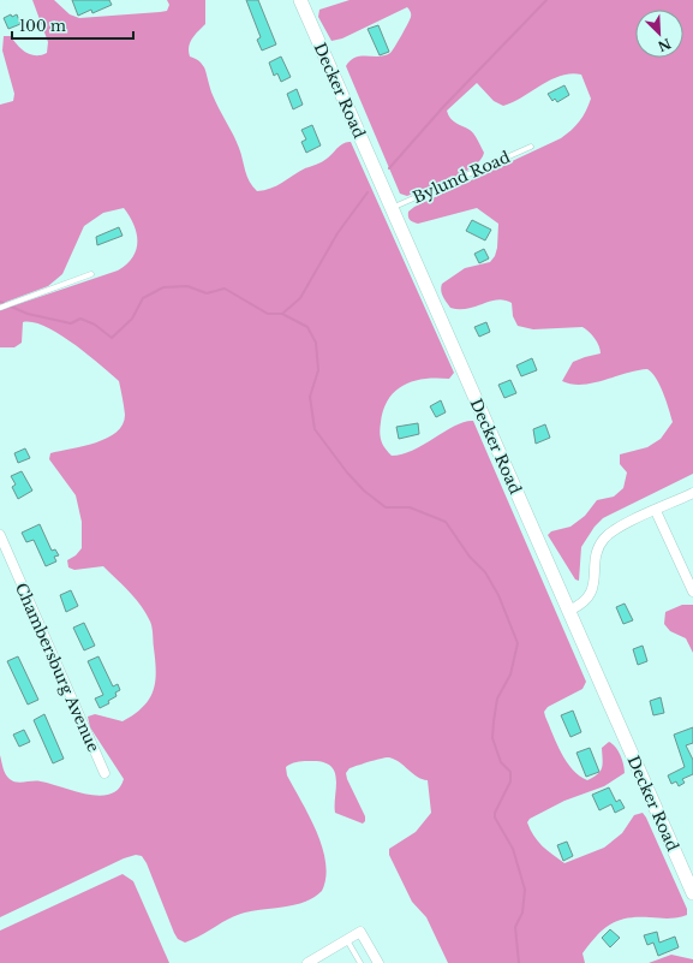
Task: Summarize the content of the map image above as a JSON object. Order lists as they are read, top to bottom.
{
  "streets": {
    "street": ["Decker Road", "Chambersburg Avenue"],
    "lane": ["Bylund Road"]
  },
  "crossings": [
    ["Decker Road", "Bylund Road"]
  ],
  "scale_bar": "100 m",
  "north": "bottom right"
}
